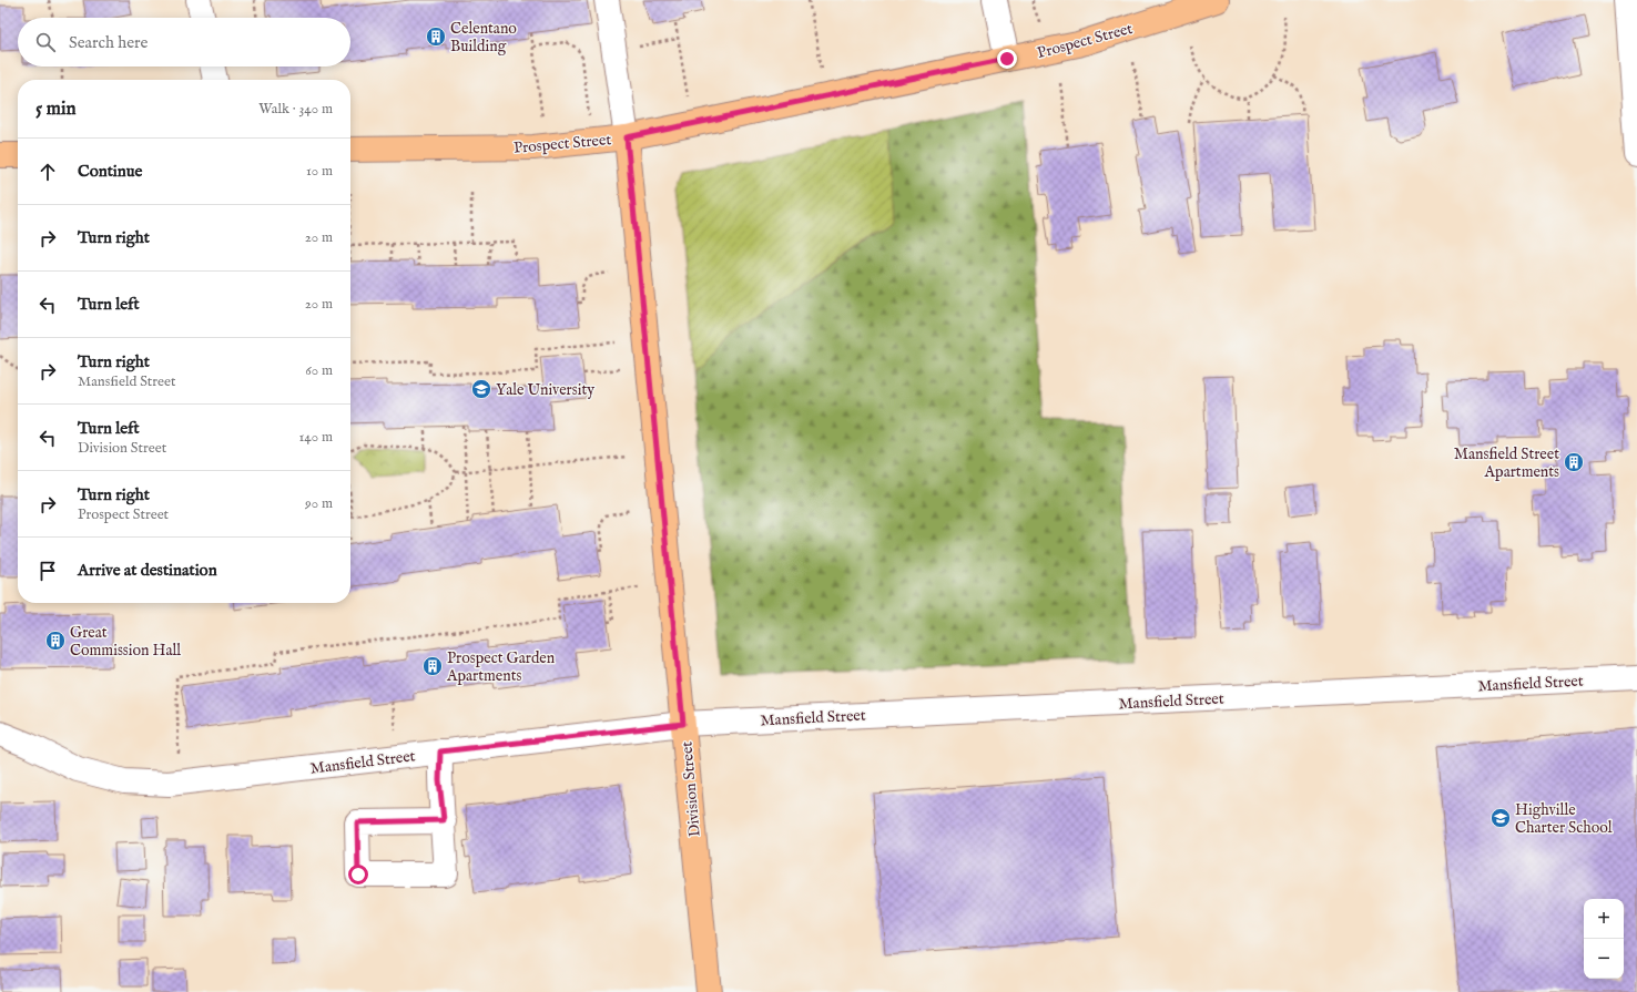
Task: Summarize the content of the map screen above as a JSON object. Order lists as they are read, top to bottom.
{
  "streets": {
    "main road": ["Prospect Street", "Division Street"],
    "street": ["Mansfield Street"]
  },
  "crossings": [
    ["Prospect Street", "Division Street"],
    ["Mansfield Street", "Division Street"]
  ],
  "places": {
    "building": [
      "Celentano Building",
      "Mansfield Street Apartments",
      "Great Commission Hall",
      "Prospect Garden Apartments"
    ],
    "school or university": ["Yale University", "Highville Charter School"]
  },
  "page": {
    "search": "Search here",
    "heading": ["5 min", "Walk · 340 m"],
    "list": [
      ["Continue", "10 m"],
      ["Turn right", "20 m"],
      ["Turn left", "20 m"],
      ["Turn right", "Mansfield Street", "60 m"],
      ["Turn left", "Division Street", "140 m"],
      ["Turn right", "Prospect Street", "90 m"],
      "Arrive at destination"
    ],
    "map_buttons": ["+", "−"]
  }
}
